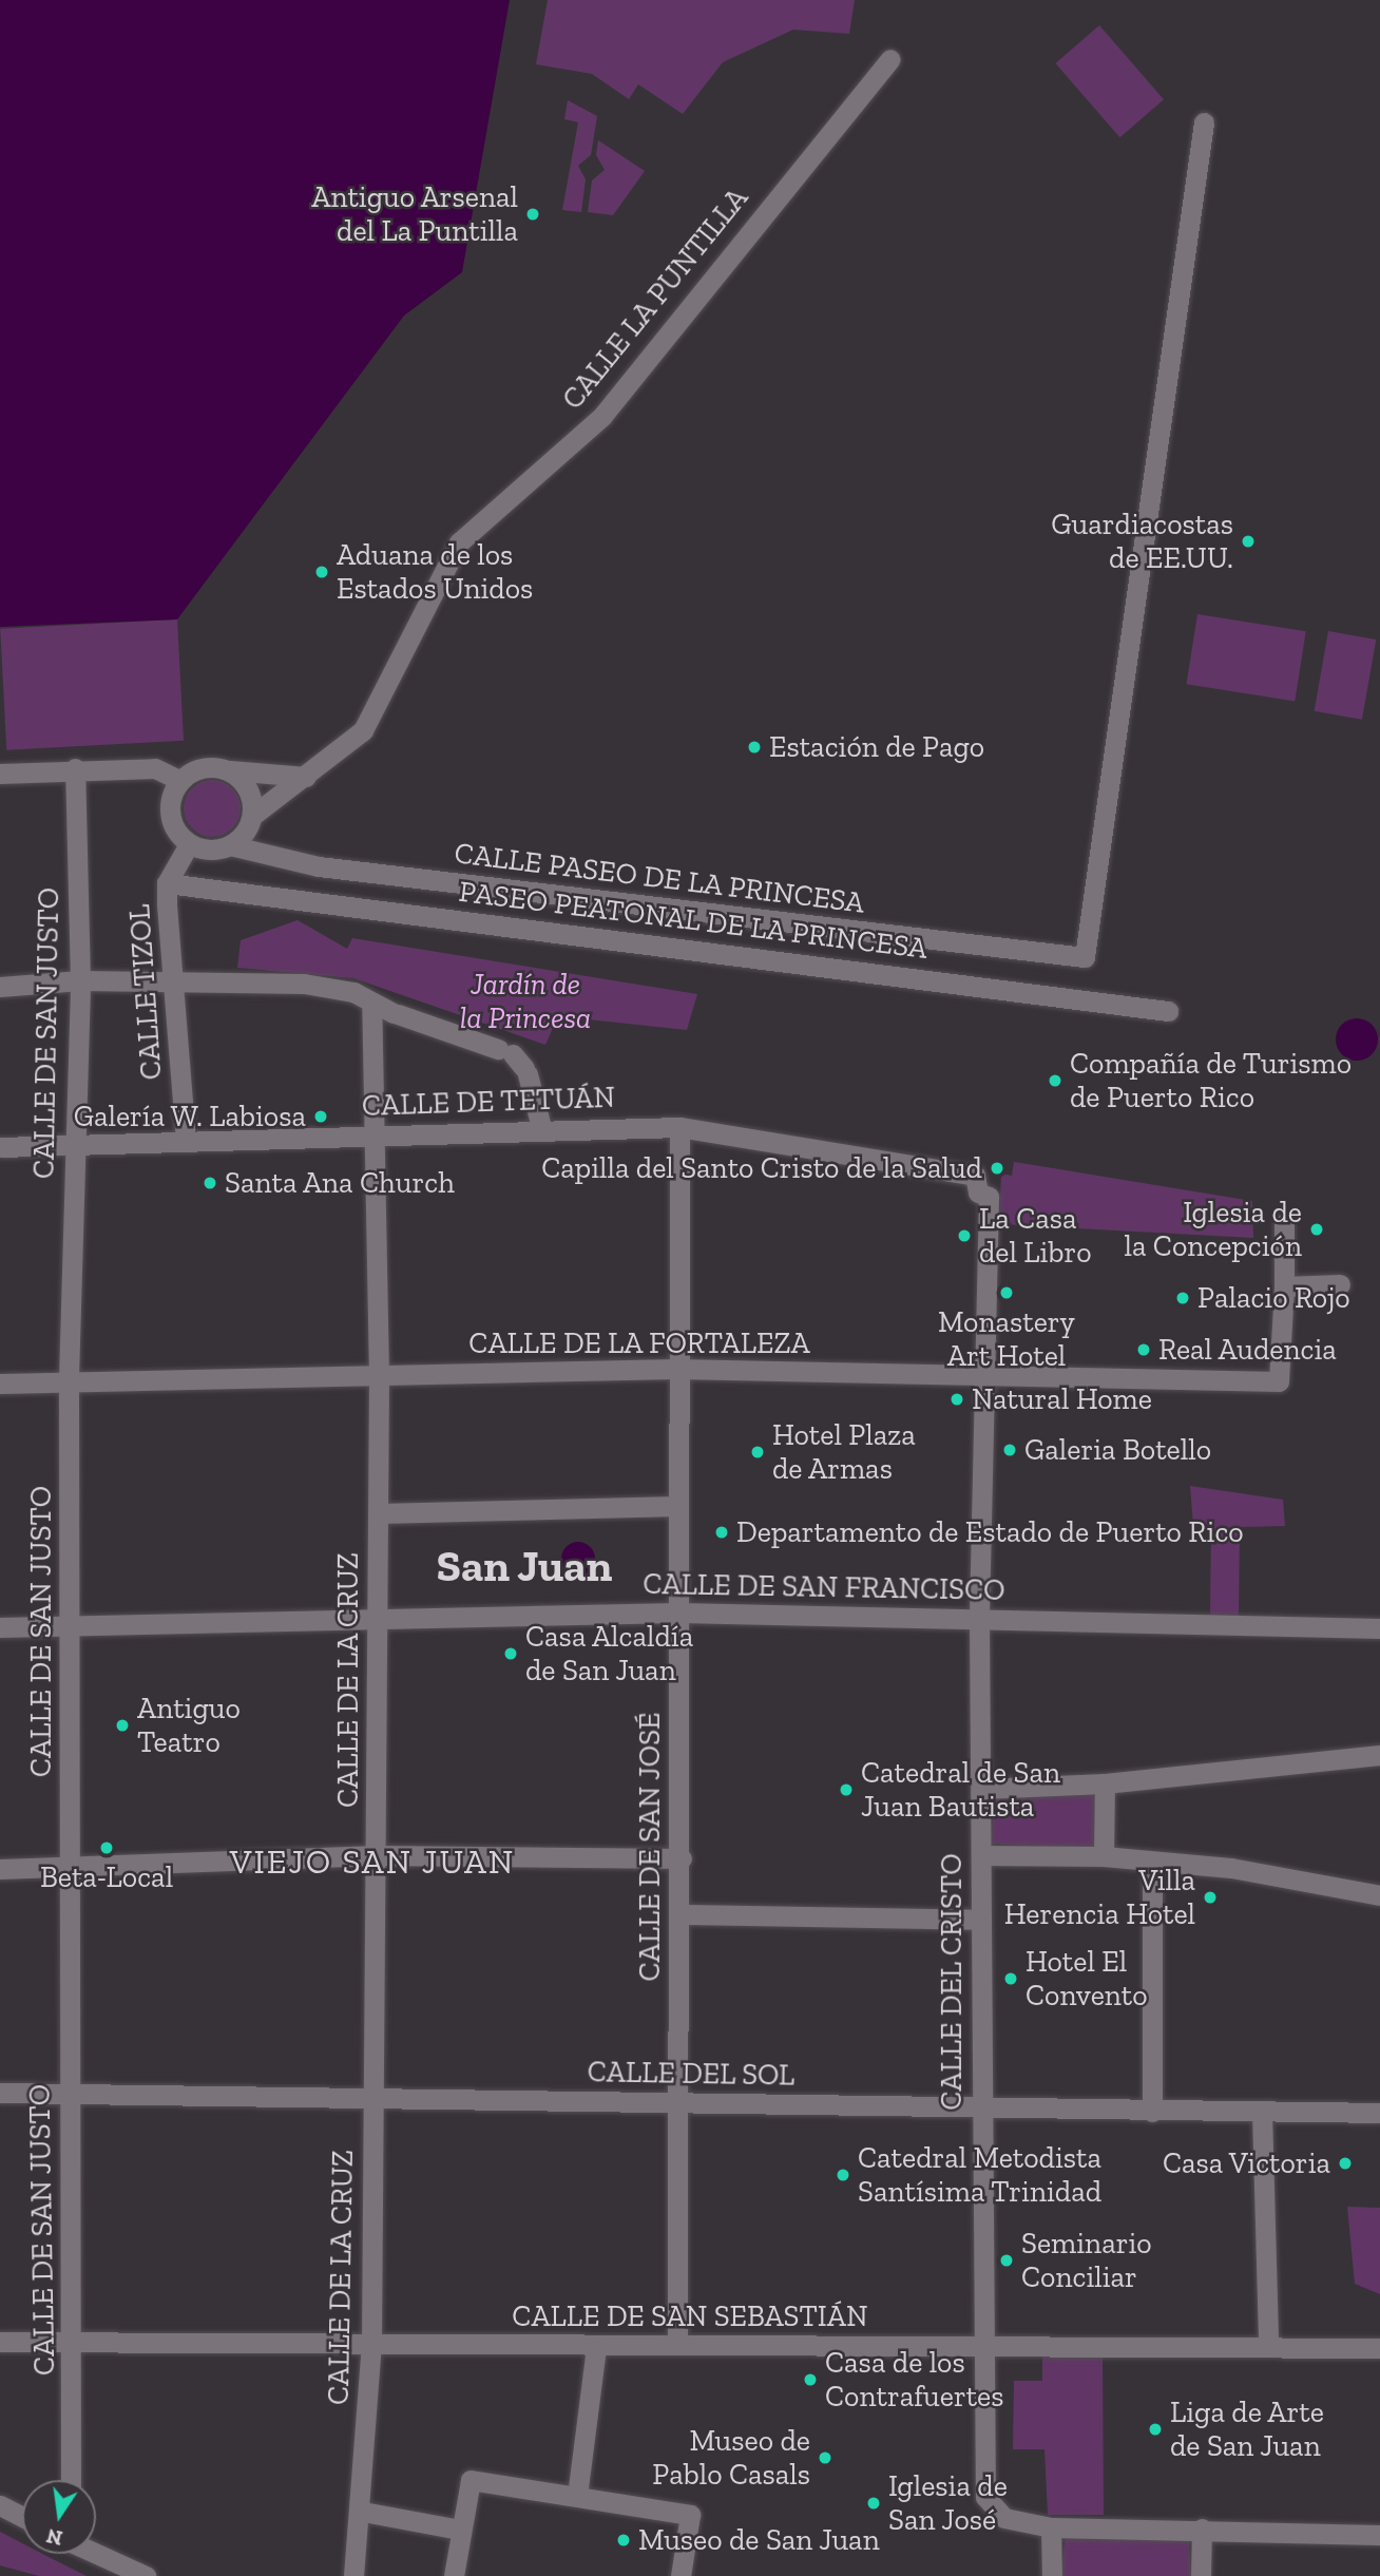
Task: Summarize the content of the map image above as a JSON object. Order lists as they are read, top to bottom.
{
  "streets": {
    "street": [
      "CALLE LA PUNTILLA",
      "CALLE PASEO DE LA PRINCESA",
      "PASEO PEATONAL DE LA PRINCESA",
      "CALLE TIZOL",
      "CALLE DE SAN JUSTO",
      "CALLE DE TETUÁN",
      "CALLE DE LA FORTALEZA",
      "CALLE DE SAN FRANCISCO",
      "CALLE DE LA CRUZ",
      "CALLE DE SAN JOSÉ",
      "CALLE DEL CRISTO",
      "CALLE DEL SOL",
      "CALLE DE SAN SEBASTIÁN"
    ]
  },
  "crossings": [
    ["CALLE PASEO DE LA PRINCESA", "CALLE TIZOL"],
    ["PASEO PEATONAL DE LA PRINCESA", "CALLE TIZOL"],
    ["CALLE TIZOL", "CALLE DE TETUÁN"],
    ["CALLE DE SAN JUSTO", "CALLE DE TETUÁN"],
    ["CALLE DE SAN JUSTO", "CALLE DE LA FORTALEZA"],
    ["CALLE DE SAN JUSTO", "CALLE DE SAN FRANCISCO"],
    ["CALLE DE SAN JUSTO", "CALLE DEL SOL"],
    ["CALLE DE SAN JUSTO", "CALLE DE SAN SEBASTIÁN"],
    ["CALLE DE TETUÁN", "CALLE DE LA CRUZ"],
    ["CALLE DE TETUÁN", "CALLE DE SAN JOSÉ"],
    ["CALLE DE TETUÁN", "CALLE DEL CRISTO"],
    ["CALLE DE LA FORTALEZA", "CALLE DE LA CRUZ"],
    ["CALLE DE LA FORTALEZA", "CALLE DE SAN JOSÉ"],
    ["CALLE DE LA FORTALEZA", "CALLE DEL CRISTO"],
    ["CALLE DE SAN FRANCISCO", "CALLE DE LA CRUZ"],
    ["CALLE DE SAN FRANCISCO", "CALLE DE SAN JOSÉ"],
    ["CALLE DE SAN FRANCISCO", "CALLE DEL CRISTO"],
    ["CALLE DE LA CRUZ", "CALLE DEL SOL"],
    ["CALLE DE LA CRUZ", "CALLE DE SAN SEBASTIÁN"],
    ["CALLE DE SAN JOSÉ", "CALLE DEL SOL"],
    ["CALLE DE SAN JOSÉ", "CALLE DE SAN SEBASTIÁN"],
    ["CALLE DEL CRISTO", "CALLE DEL SOL"],
    ["CALLE DEL CRISTO", "CALLE DE SAN SEBASTIÁN"]
  ],
  "districts": ["San Juan", "VIEJO SAN JUAN"],
  "parks": ["Jardín de la Princesa"],
  "places": [
    "Antiguo Arsenal del La Puntilla",
    "Guardiacostas de EE.UU.",
    "Aduana de los Estados Unidos",
    "Estación de Pago",
    "Compañía de Turismo de Puerto Rico",
    "Galería W. Labiosa",
    "Capilla del Santo Cristo de la Salud",
    "Santa Ana Church",
    "Iglesia de la Concepción",
    "La Casa del Libro",
    "Monastery Art Hotel",
    "Palacio Rojo",
    "Real Audencia",
    "Natural Home",
    "Galeria Botello",
    "Hotel Plaza de Armas",
    "Departamento de Estado de Puerto Rico",
    "Casa Alcaldía de San Juan",
    "Antiguo Teatro",
    "Catedral de San Juan Bautista",
    "Beta-Local",
    "Villa Herencia Hotel",
    "Hotel El Convento",
    "Casa Victoria",
    "Catedral Metodista Santísima Trinidad",
    "Seminario Conciliar",
    "Casa de los Contrafuertes",
    "Liga de Arte de San Juan",
    "Museo de Pablo Casals",
    "Iglesia de San José",
    "Museo de San Juan"
  ],
  "north": "bottom"
}
